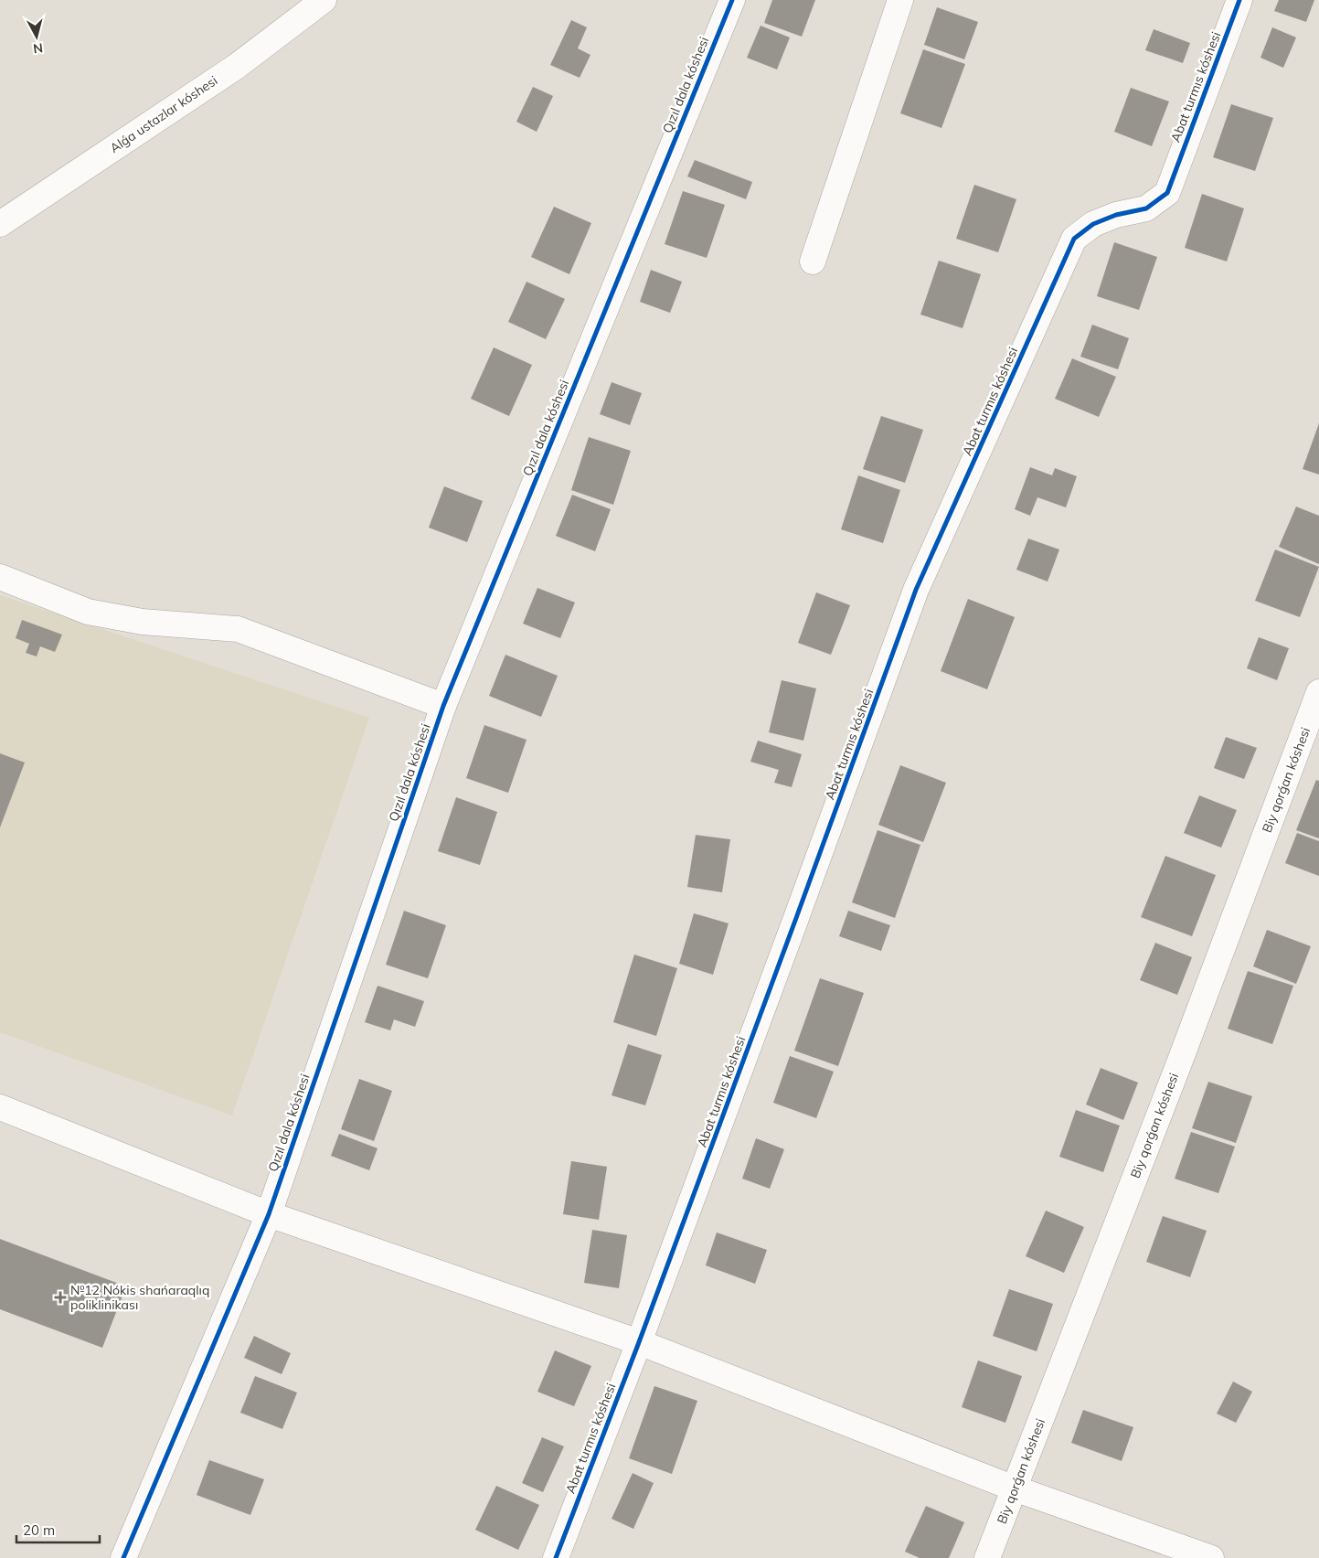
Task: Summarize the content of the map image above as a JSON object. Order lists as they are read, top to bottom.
{
  "streets": {
    "street": [
      "Qızıl dala kóshesi",
      "Abat turmıs kóshesi",
      "Alǵa ustazlar kóshesi",
      "Biy qorǵan kóshesi"
    ]
  },
  "places": {
    "health": ["№12 Nókis shańaraqlıq poliklinikası"]
  },
  "scale_bar": "20 m",
  "north": "bottom"
}
